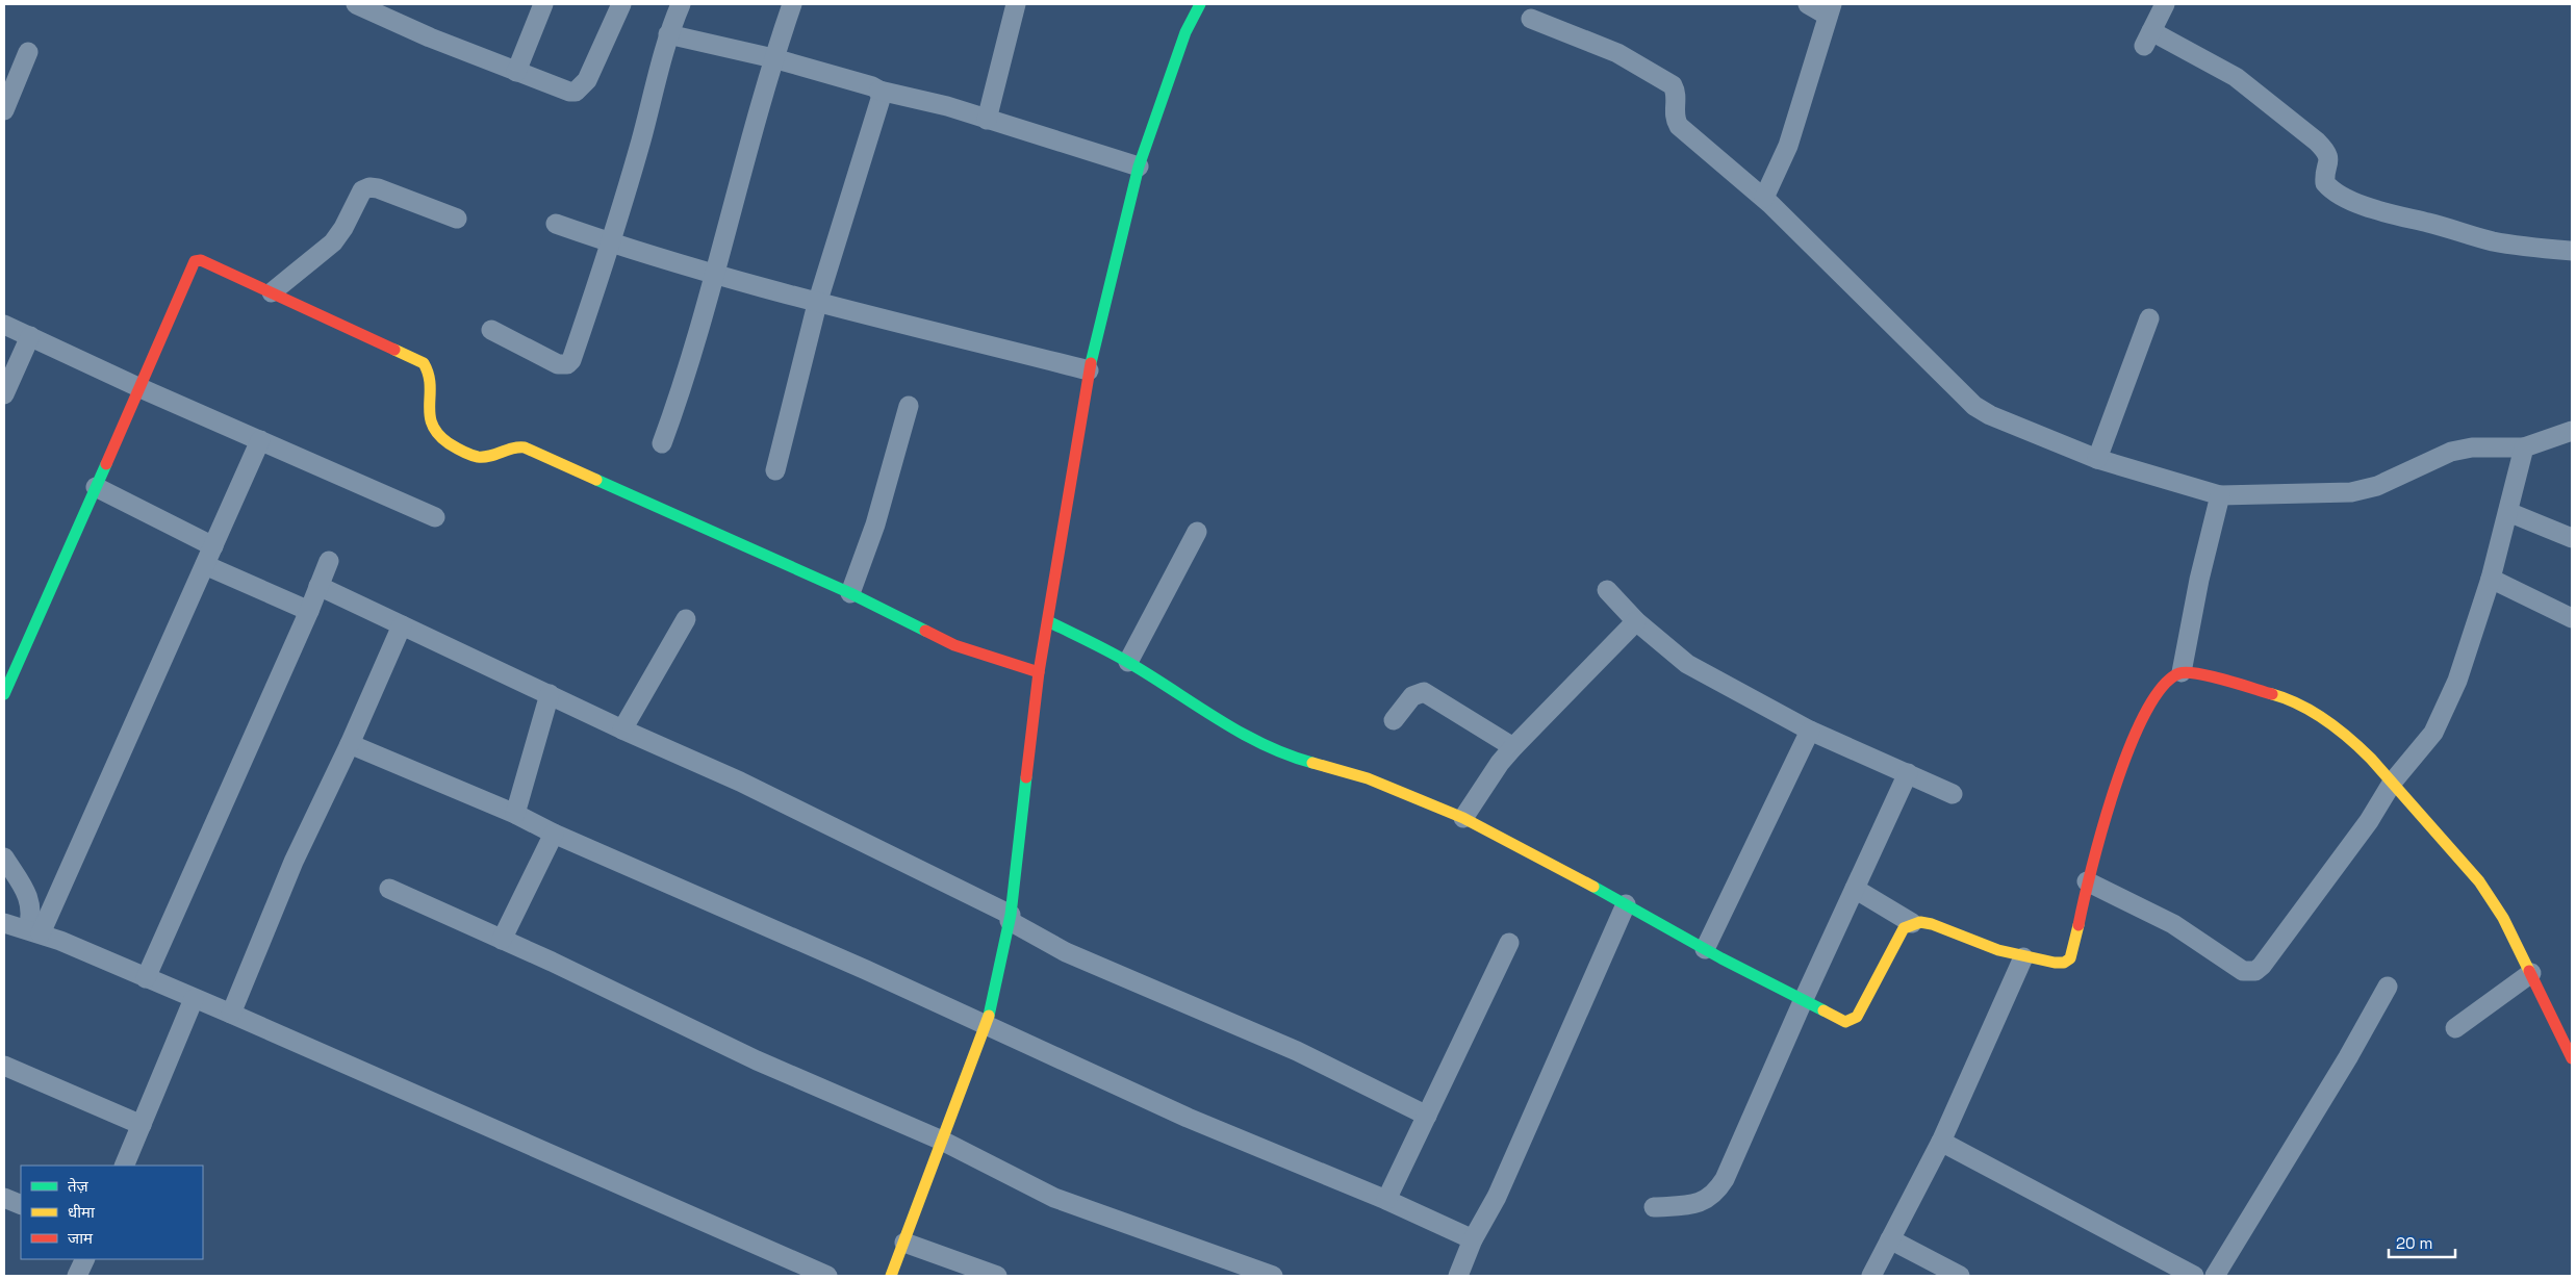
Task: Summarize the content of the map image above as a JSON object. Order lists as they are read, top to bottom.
{
  "legend": ["तेज़", "धीमा", "जाम"],
  "scale_bar": "20 m"
}
